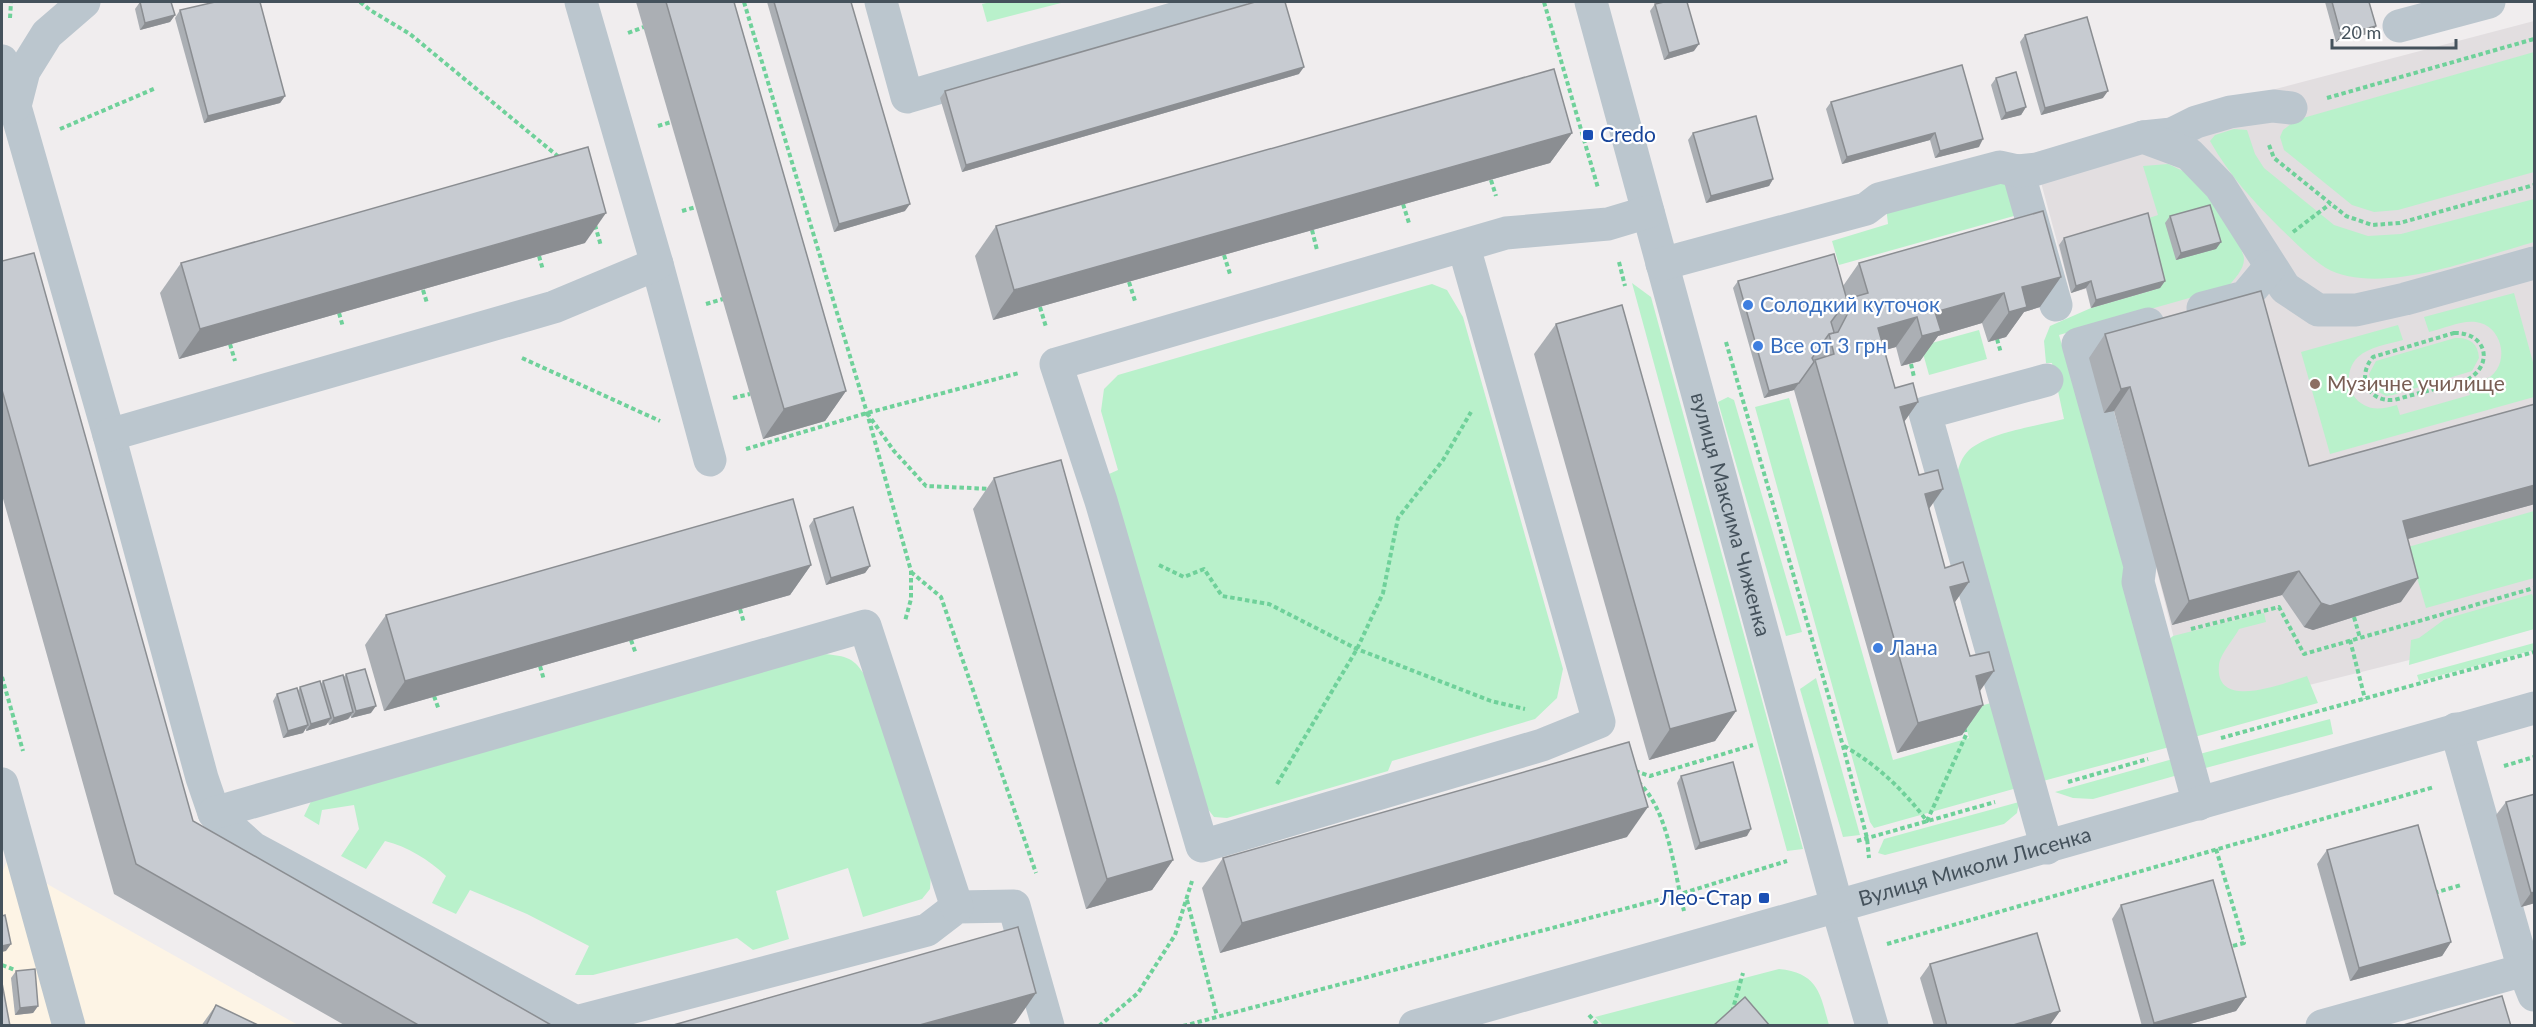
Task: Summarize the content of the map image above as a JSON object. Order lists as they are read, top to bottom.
{
  "streets": {
    "street": ["вулиця Максима Чиженка", "Вулиця Миколи Лисенка"]
  },
  "crossings": [
    ["вулиця Максима Чиженка", "Вулиця Миколи Лисенка"]
  ],
  "places": {
    "transit": ["Credo", "Лео-Стар"],
    "other": [
      "Солодкий куточок",
      "Все от 3 грн",
      "Музичне училище",
      "Лана"
    ]
  },
  "scale_bar": "20 m"
}
